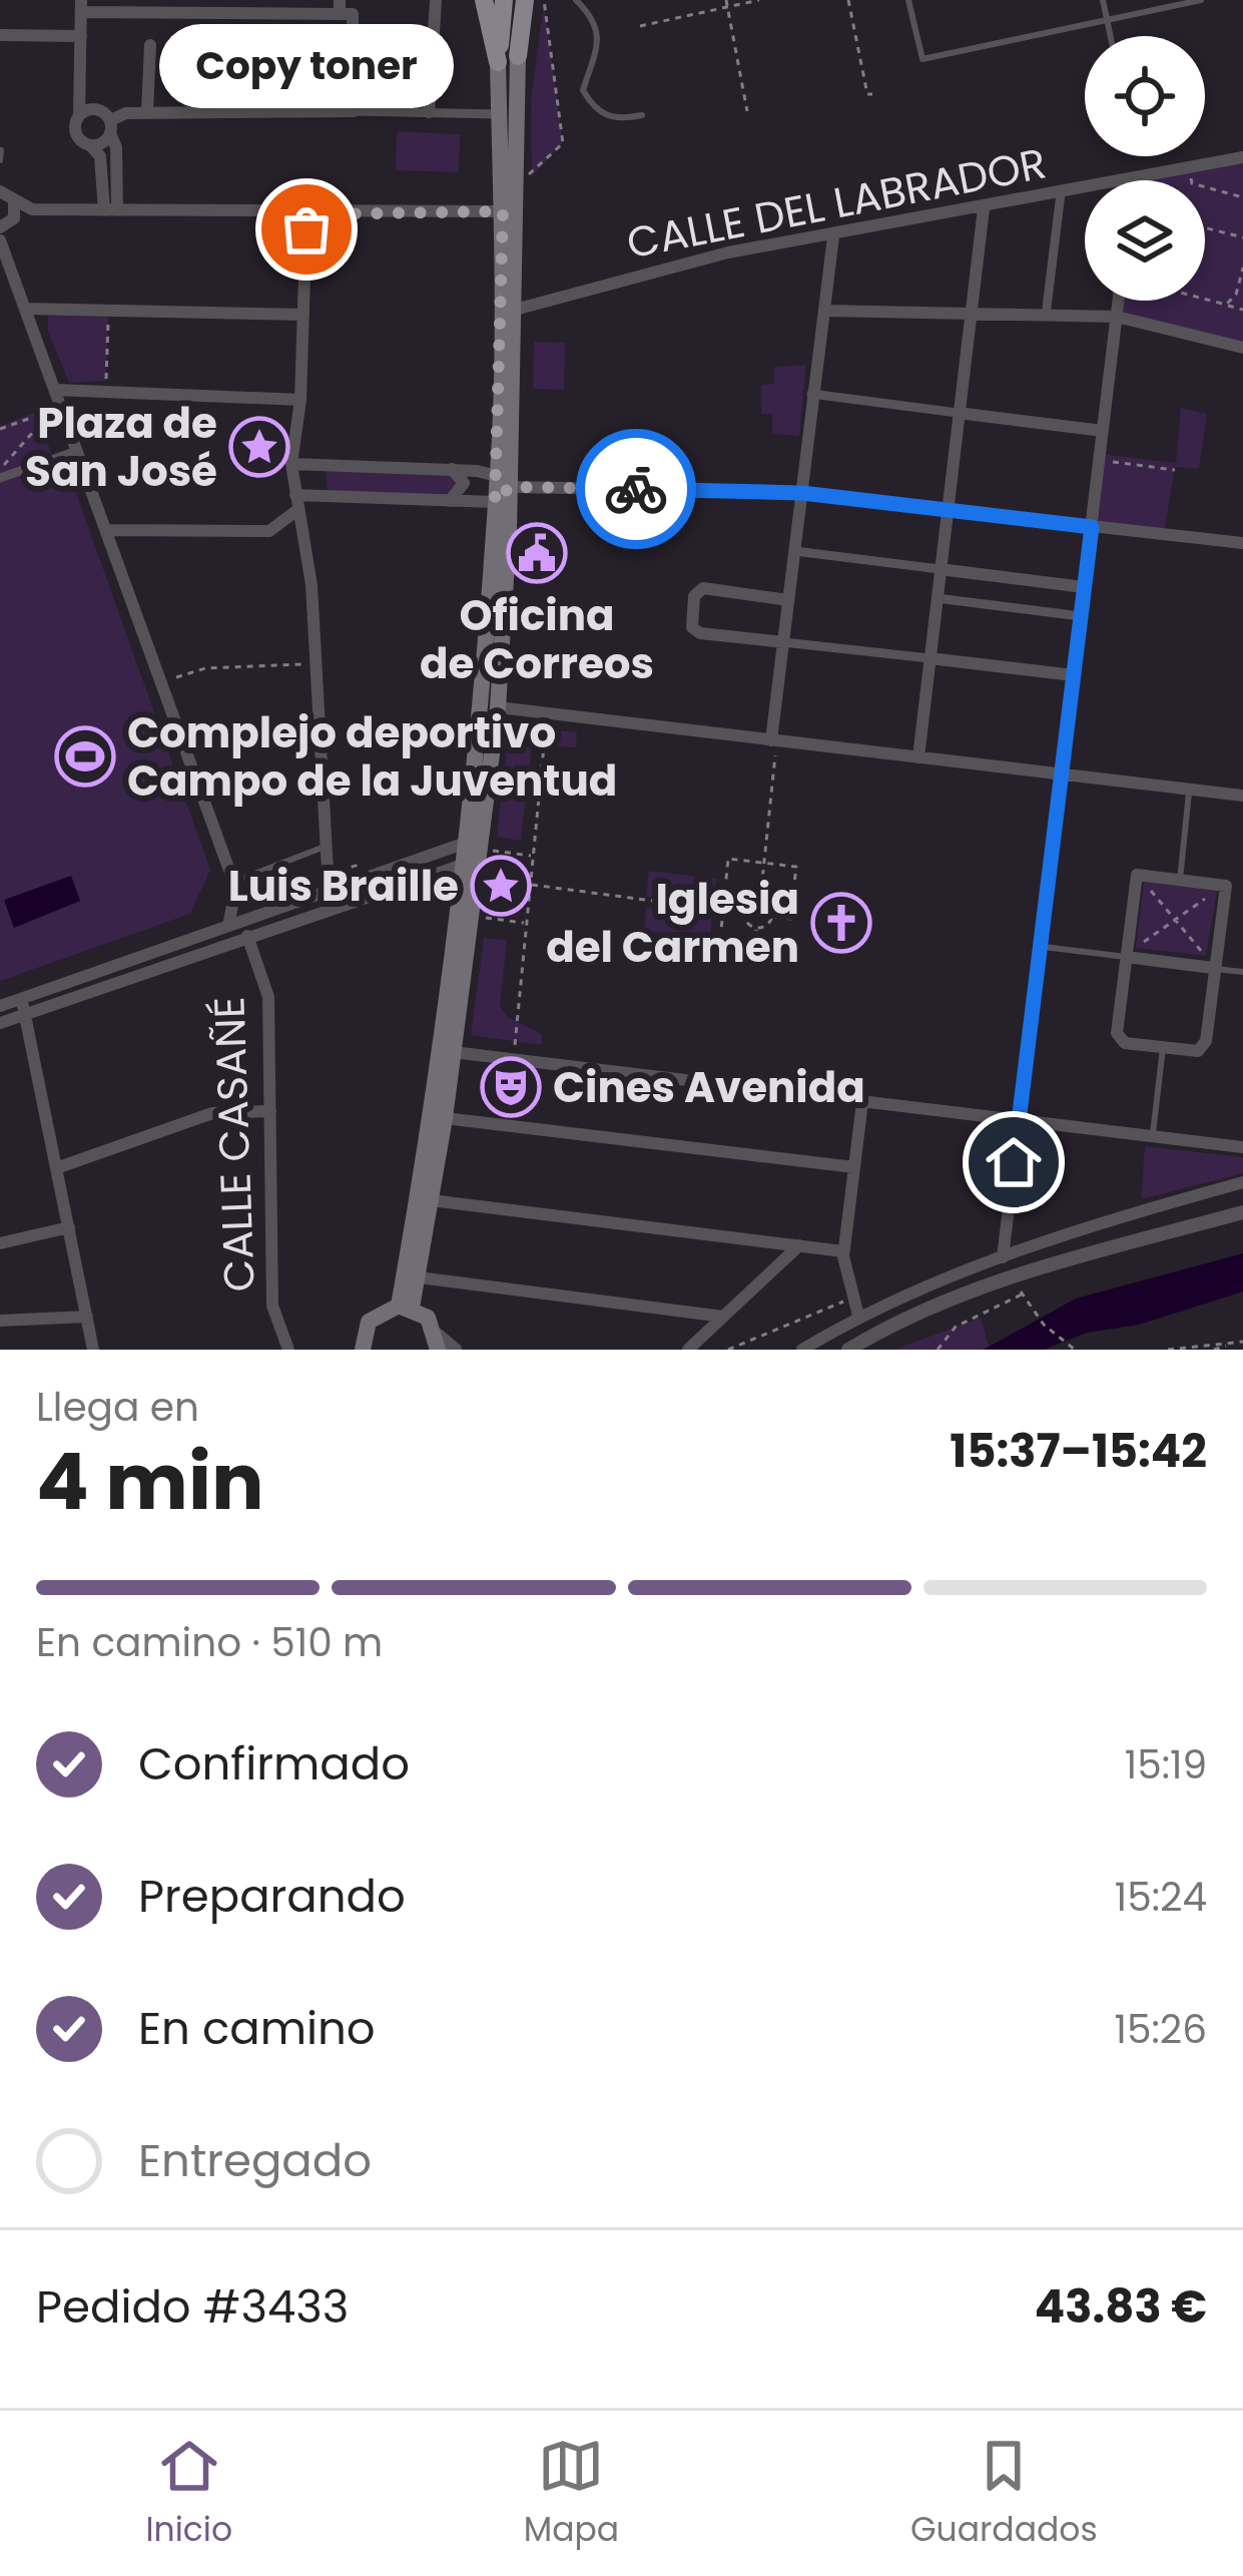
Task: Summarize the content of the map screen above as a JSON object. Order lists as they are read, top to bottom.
{
  "streets": {
    "street": ["CALLE DEL LABRADOR", "CALLE CASAÑÉ"]
  },
  "places": {
    "other": ["Copy toner"],
    "place": ["Plaza de San José", "Luis Braille"],
    "public building": ["Oficina de Correos"],
    "sports": ["Complejo deportivo Campo de la Juventud"],
    "church": ["Iglesia del Carmen"],
    "theatre": ["Cines Avenida"]
  },
  "page": {
    "bubble": "Copy toner",
    "heading": ["4 min", "Llega en", "15:37–15:42"],
    "panel": ["Pedido #3433", "43.83 €"],
    "bar": "En camino · 510 m",
    "list": [
      ["Confirmado", "15:19"],
      ["Preparando", "15:24"],
      ["En camino", "15:26"],
      "Entregado"
    ],
    "tabs": ["Inicio", "Mapa", "Guardados"]
  }
}
